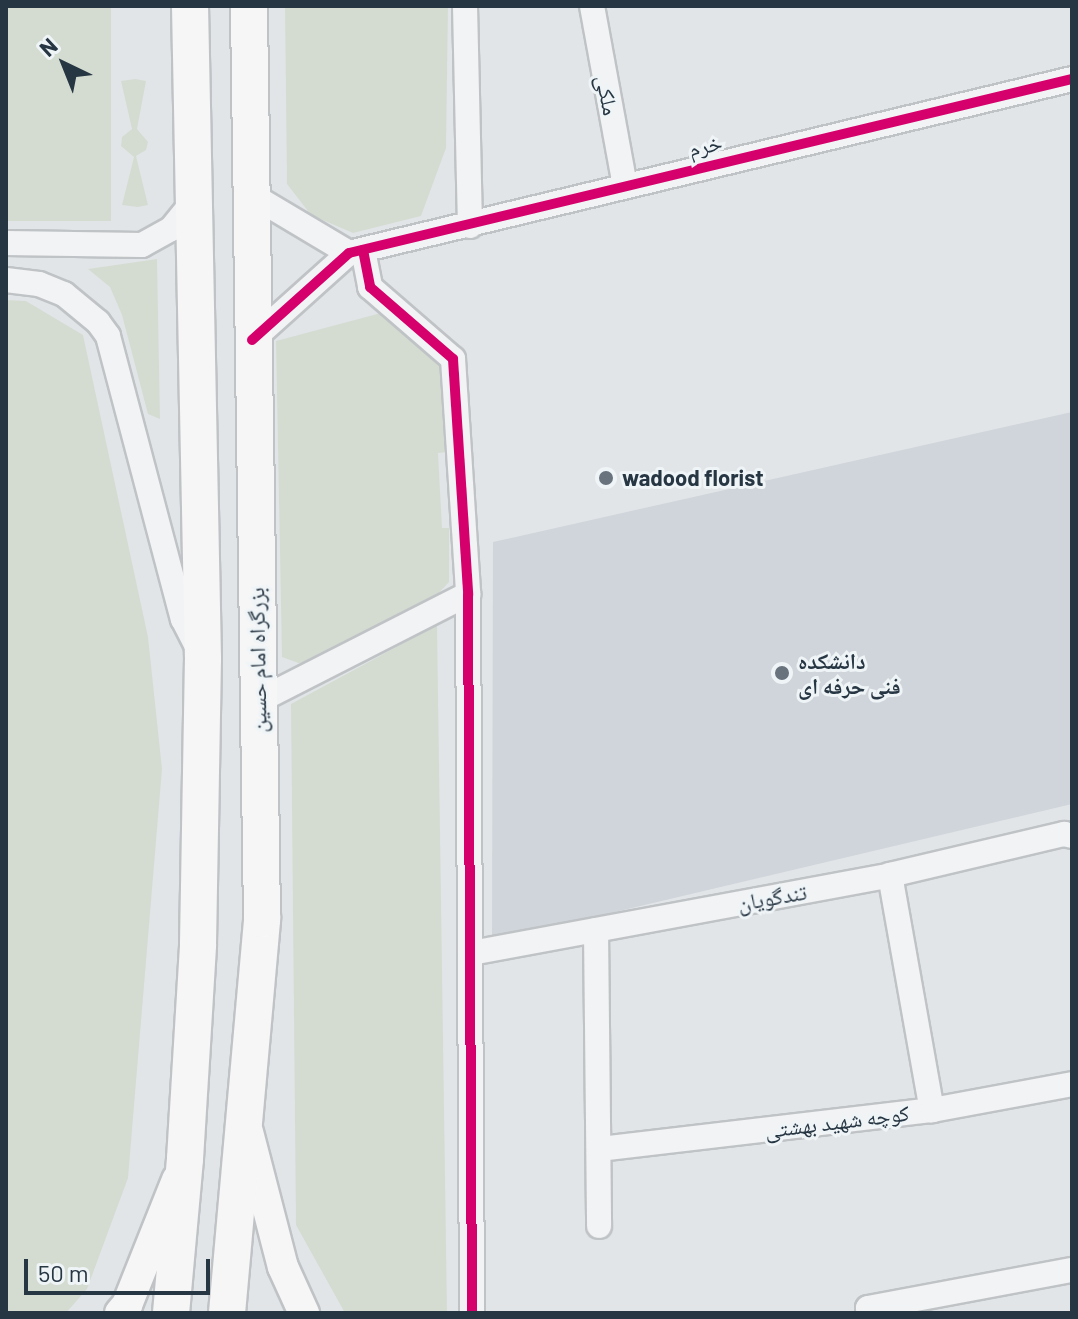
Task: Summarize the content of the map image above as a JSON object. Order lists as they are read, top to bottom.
{
  "streets": {
    "highway": ["بزرگراه امام حسین"],
    "street": [
      "ملکی",
      "خرم",
      "تندگویان",
      "کوچه شهید بهشتی"
    ]
  },
  "crossings": [
    ["ملکی", "خرم"]
  ],
  "places": ["wadood florist", "دانشکده فنی حرفه ای"],
  "scale_bar": "50 m",
  "north": "top left"
}
